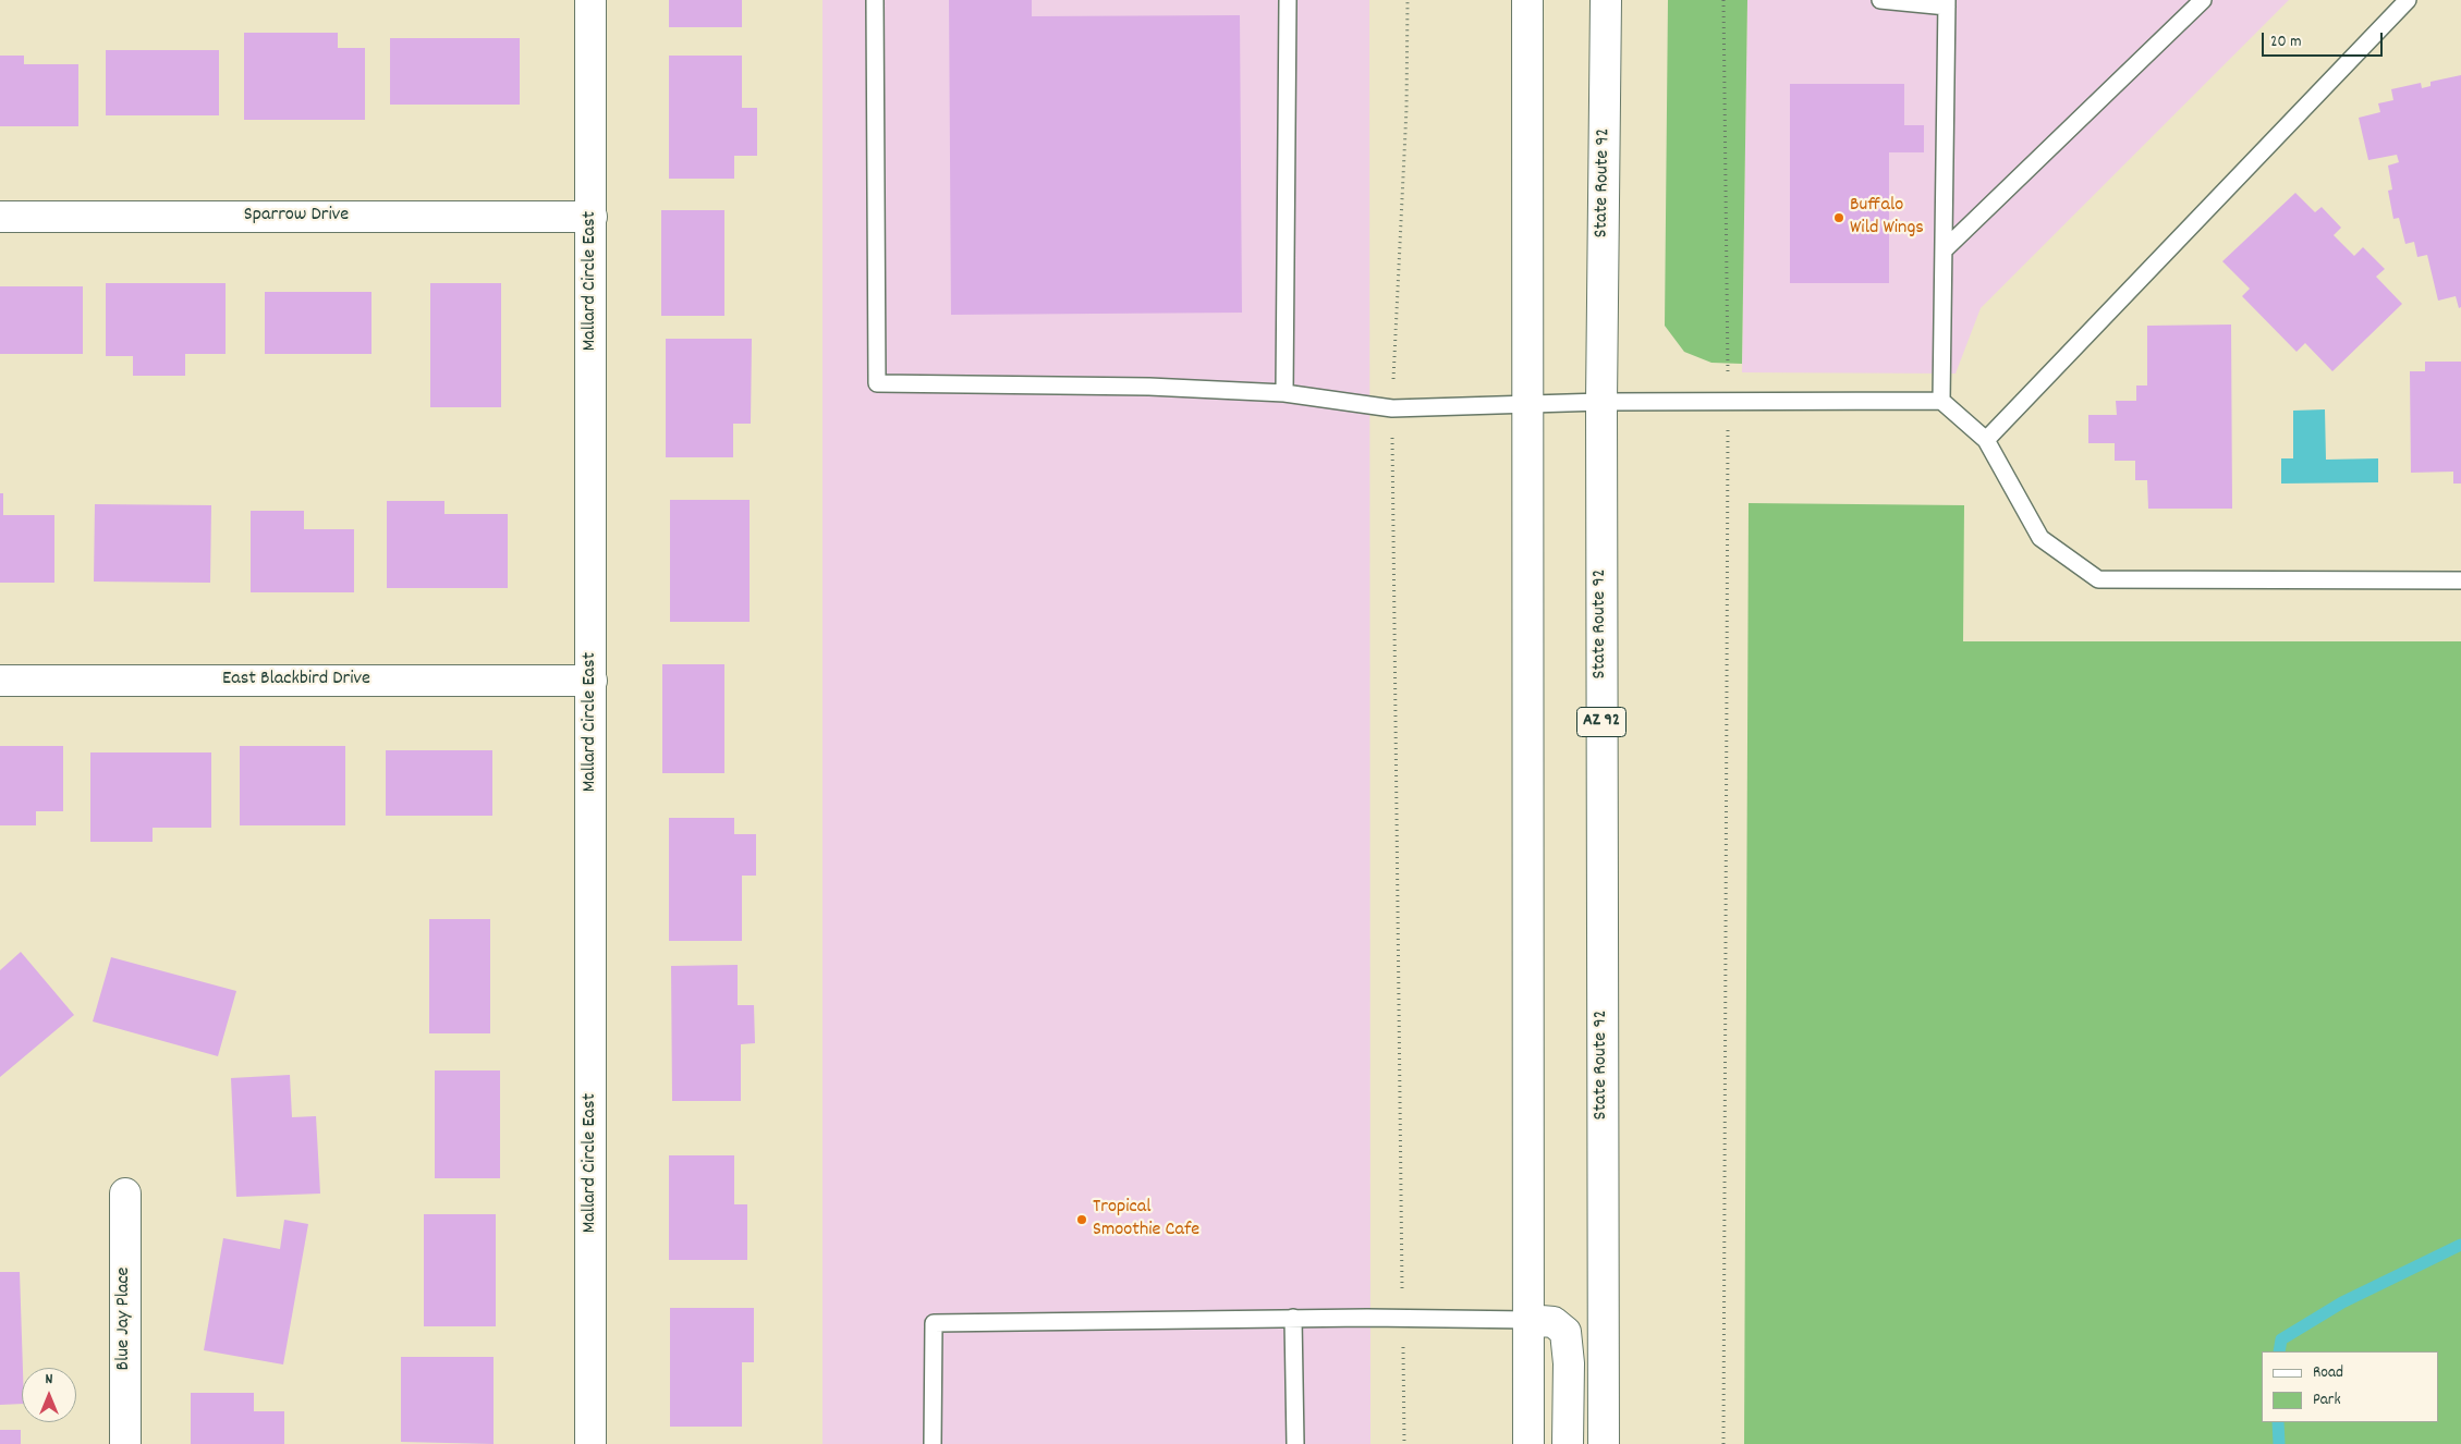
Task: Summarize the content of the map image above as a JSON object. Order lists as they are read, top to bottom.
{
  "streets": {
    "main road": [
      "State Route 92",
      "Sparrow Drive",
      "Mallard Circle East",
      "East Blackbird Drive",
      "AZ 92",
      "Blue Jay Place"
    ]
  },
  "crossings": [
    ["Sparrow Drive", "Mallard Circle East"],
    ["Mallard Circle East", "East Blackbird Drive"]
  ],
  "places": ["Buffalo Wild Wings", "Tropical Smoothie Cafe"],
  "legend": ["Road", "Park"],
  "scale_bar": "20 m",
  "north": "top"
}
